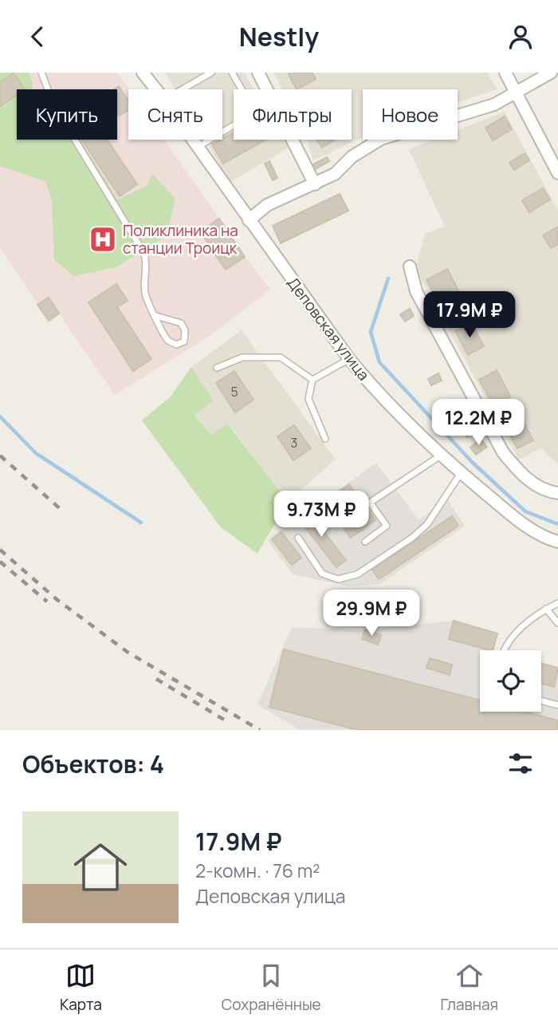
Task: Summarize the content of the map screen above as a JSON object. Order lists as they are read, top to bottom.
{
  "streets": {
    "street": ["Деповская улица"]
  },
  "places": {
    "hospital": ["Поликлиника на станции Троицк"]
  },
  "house_numbers": ["5", "3"],
  "page": {
    "header": "Nestly",
    "chip": [
      "Купить",
      "Снять",
      "Фильтры",
      "Новое"
    ],
    "price": [
      "17.9M ₽",
      "12.2M ₽",
      "9.73M ₽",
      "29.9M ₽"
    ],
    "heading": "Объектов: 4",
    "list": [
      {
        "name": "17.9M ₽",
        "note": "2-комн. · 76 m² · Деповская улица"
      }
    ],
    "tabs": ["Карта", "Сохранённые", "Главная"]
  }
}
